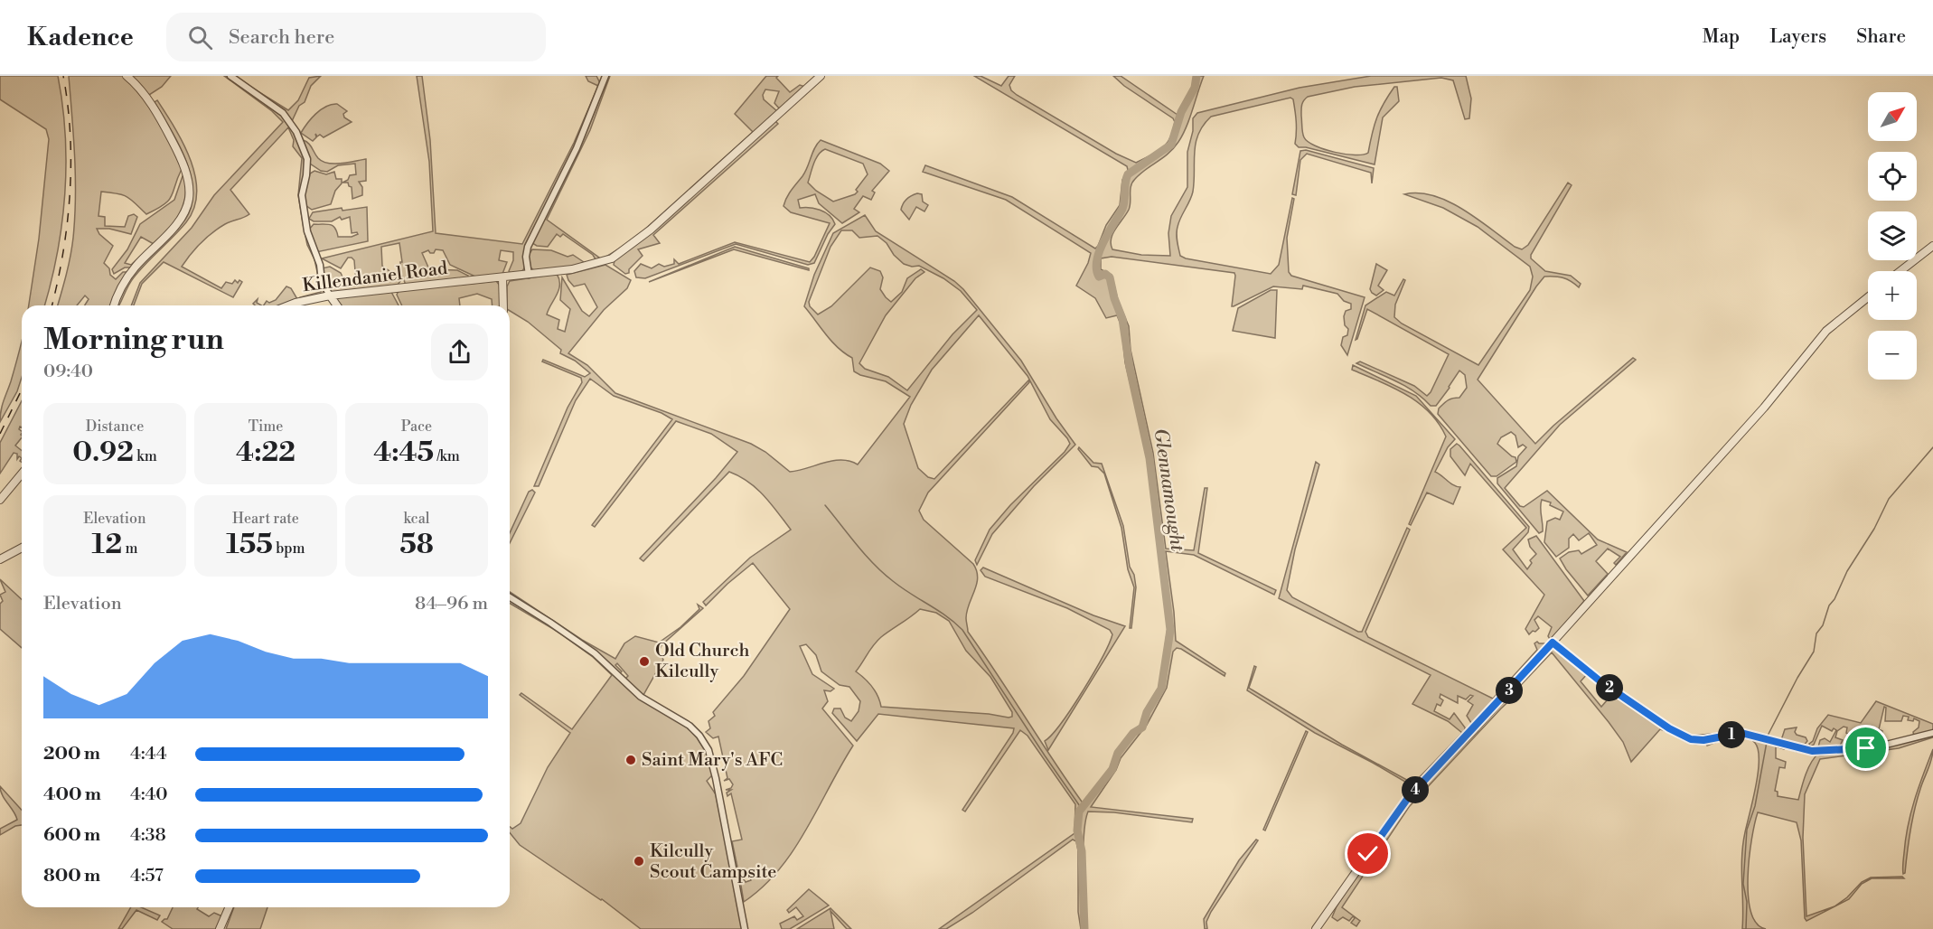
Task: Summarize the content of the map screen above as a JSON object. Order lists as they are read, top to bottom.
{
  "streets": {
    "street": ["Killendaniel Road"]
  },
  "water": ["Glennamought"],
  "places": ["Old Church Kilcully", "Saint Mary's AFC", "Kilcully Scout Campsite"],
  "north": "top right",
  "page": {
    "header": "Kadence",
    "search": "Search here",
    "nav": ["Map", "Layers", "Share"],
    "map_buttons": ["+", "−"],
    "heading": ["Morning run", "09:40"],
    "stats": [
      ["Distance", "0.92 km"],
      ["Time", "4:22"],
      ["Pace", "4:45 /km"],
      ["Elevation", "12 m"],
      ["Heart rate", "155 bpm"],
      ["kcal", "58"]
    ],
    "chart": ["Elevation", "84–96 m"],
    "pins": [
      "2",
      "3",
      "1",
      "4"
    ],
    "list": [
      {
        "name": "200 m",
        "note": "4:44"
      },
      {
        "name": "400 m",
        "note": "4:40"
      },
      {
        "name": "600 m",
        "note": "4:38"
      },
      {
        "name": "800 m",
        "note": "4:57"
      }
    ]
  }
}
